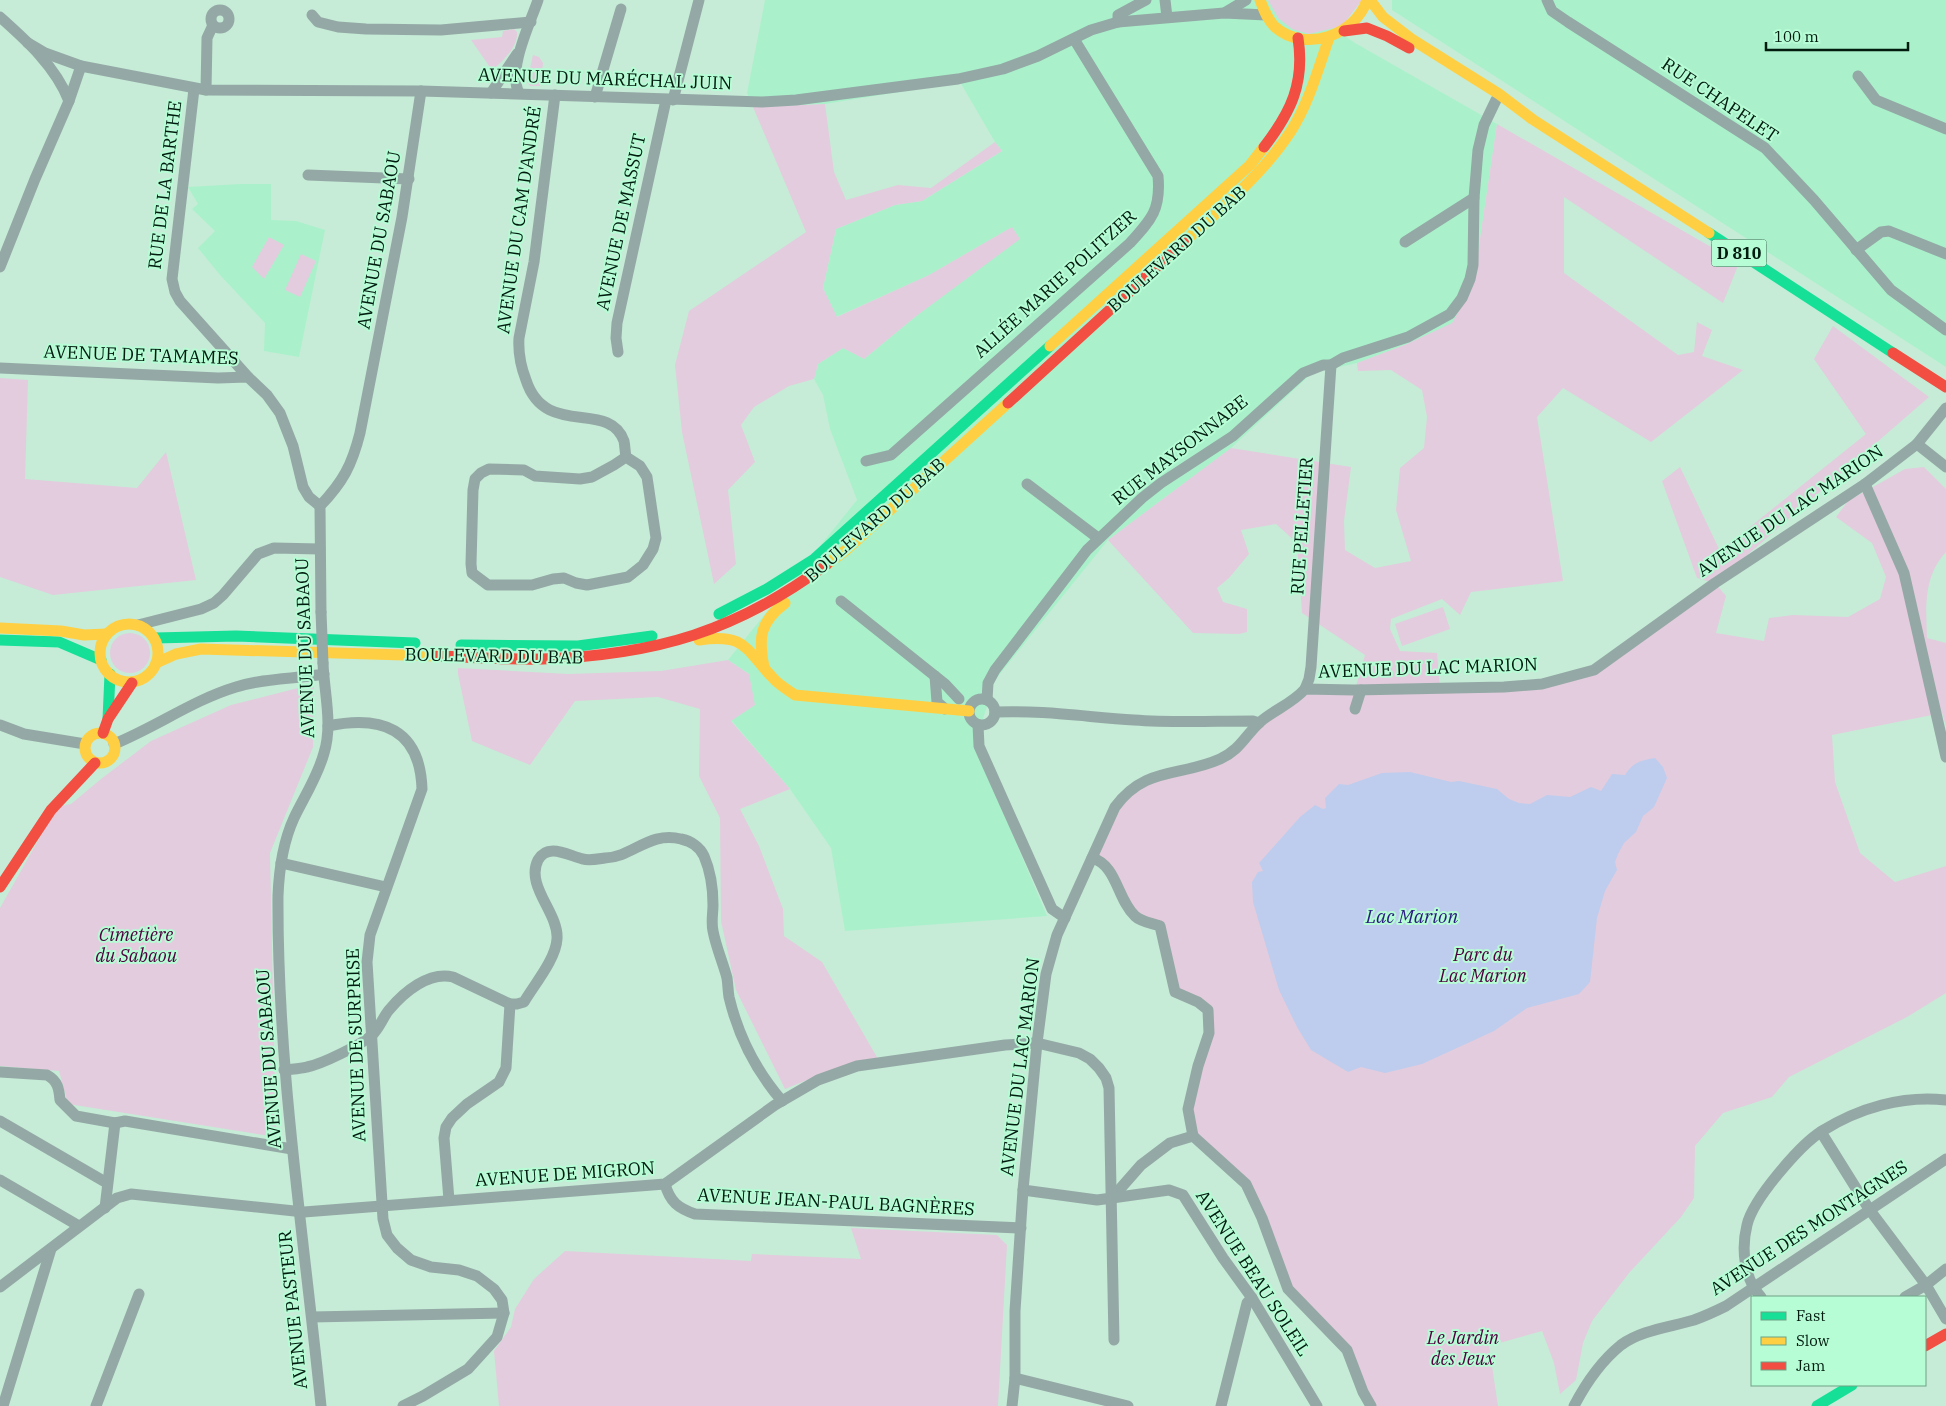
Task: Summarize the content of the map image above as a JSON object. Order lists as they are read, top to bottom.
{
  "streets": {
    "main road": ["BOULEVARD DU BAB", "D 810"],
    "street": [
      "AVENUE DU MARÉCHAL JUIN",
      "RUE CHAPELET",
      "RUE DE LA BARTHE",
      "AVENUE DU CAM D'ANDRÉ",
      "AVENUE DE MASSUT",
      "AVENUE DU SABAOU",
      "ALLÉE MARIE POLITZER",
      "AVENUE DE TAMAMES",
      "RUE MAYSONNABE",
      "AVENUE DU LAC MARION",
      "RUE PELLETIER",
      "AVENUE DE SURPRISE",
      "AVENUE DE MIGRON",
      "AVENUE JEAN-PAUL BAGNÈRES",
      "AVENUE DES MONTAGNES",
      "AVENUE BEAU SOLEIL",
      "AVENUE PASTEUR"
    ]
  },
  "crossings": [
    ["AVENUE DU MARÉCHAL JUIN", "RUE DE LA BARTHE"],
    ["AVENUE DU MARÉCHAL JUIN", "AVENUE DU CAM D'ANDRÉ"],
    ["AVENUE DU MARÉCHAL JUIN", "AVENUE DE MASSUT"],
    ["AVENUE DU MARÉCHAL JUIN", "AVENUE DU SABAOU"],
    ["AVENUE DU MARÉCHAL JUIN", "ALLÉE MARIE POLITZER"],
    ["RUE DE LA BARTHE", "AVENUE DE TAMAMES"],
    ["AVENUE DU SABAOU", "AVENUE DE TAMAMES"],
    ["AVENUE DU SABAOU", "AVENUE DE SURPRISE"],
    ["AVENUE DU SABAOU", "AVENUE DE MIGRON"],
    ["AVENUE DU SABAOU", "AVENUE PASTEUR"],
    ["D 810", "RUE MAYSONNABE"],
    ["RUE MAYSONNABE", "RUE PELLETIER"],
    ["AVENUE DU LAC MARION", "RUE PELLETIER"],
    ["AVENUE DU LAC MARION", "AVENUE DE MIGRON"],
    ["AVENUE DU LAC MARION", "AVENUE JEAN-PAUL BAGNÈRES"],
    ["AVENUE DU LAC MARION", "AVENUE BEAU SOLEIL"],
    ["AVENUE DE SURPRISE", "AVENUE DE MIGRON"],
    ["AVENUE DE MIGRON", "AVENUE JEAN-PAUL BAGNÈRES"],
    ["AVENUE DE MIGRON", "AVENUE BEAU SOLEIL"],
    ["AVENUE DE MIGRON", "AVENUE PASTEUR"]
  ],
  "water": ["Lac Marion"],
  "parks": ["Cimetière du Sabaou", "Parc du Lac Marion", "Le Jardin des Jeux"],
  "legend": ["Fast", "Slow", "Jam"],
  "scale_bar": "100 m"
}
